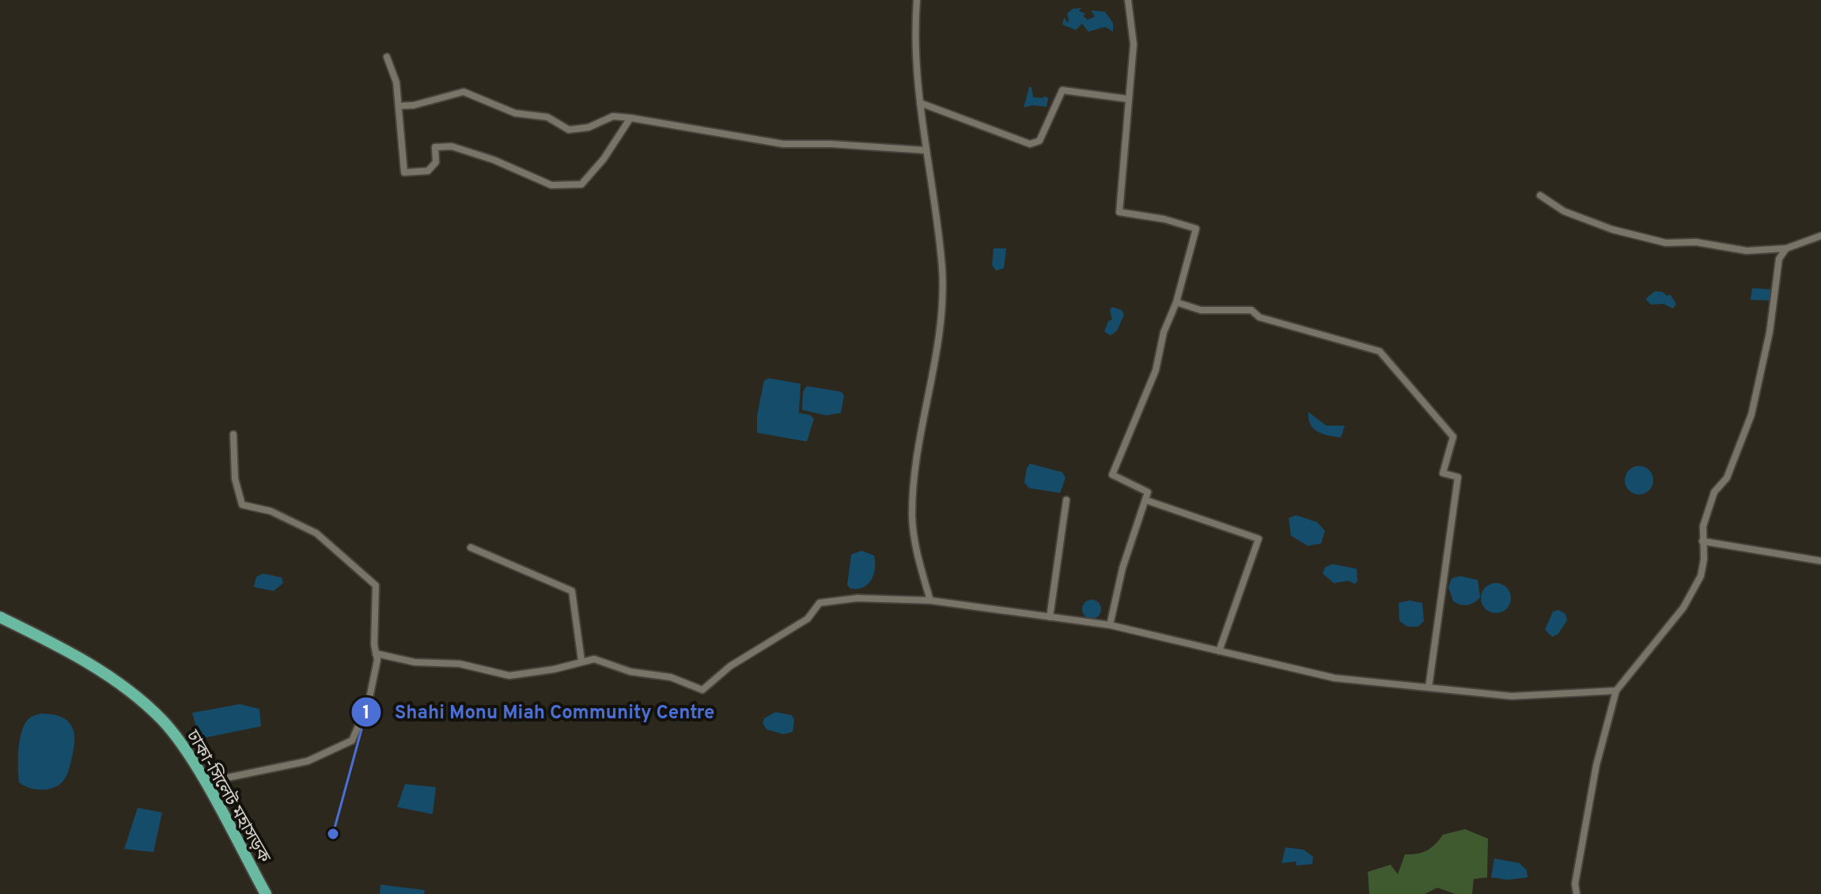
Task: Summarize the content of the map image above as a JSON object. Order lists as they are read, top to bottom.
{
  "streets": {
    "highway": ["ঢাকা-সিলেট মহাসড়ক"]
  },
  "places": ["Shahi Monu Miah Community Centre"]
}
